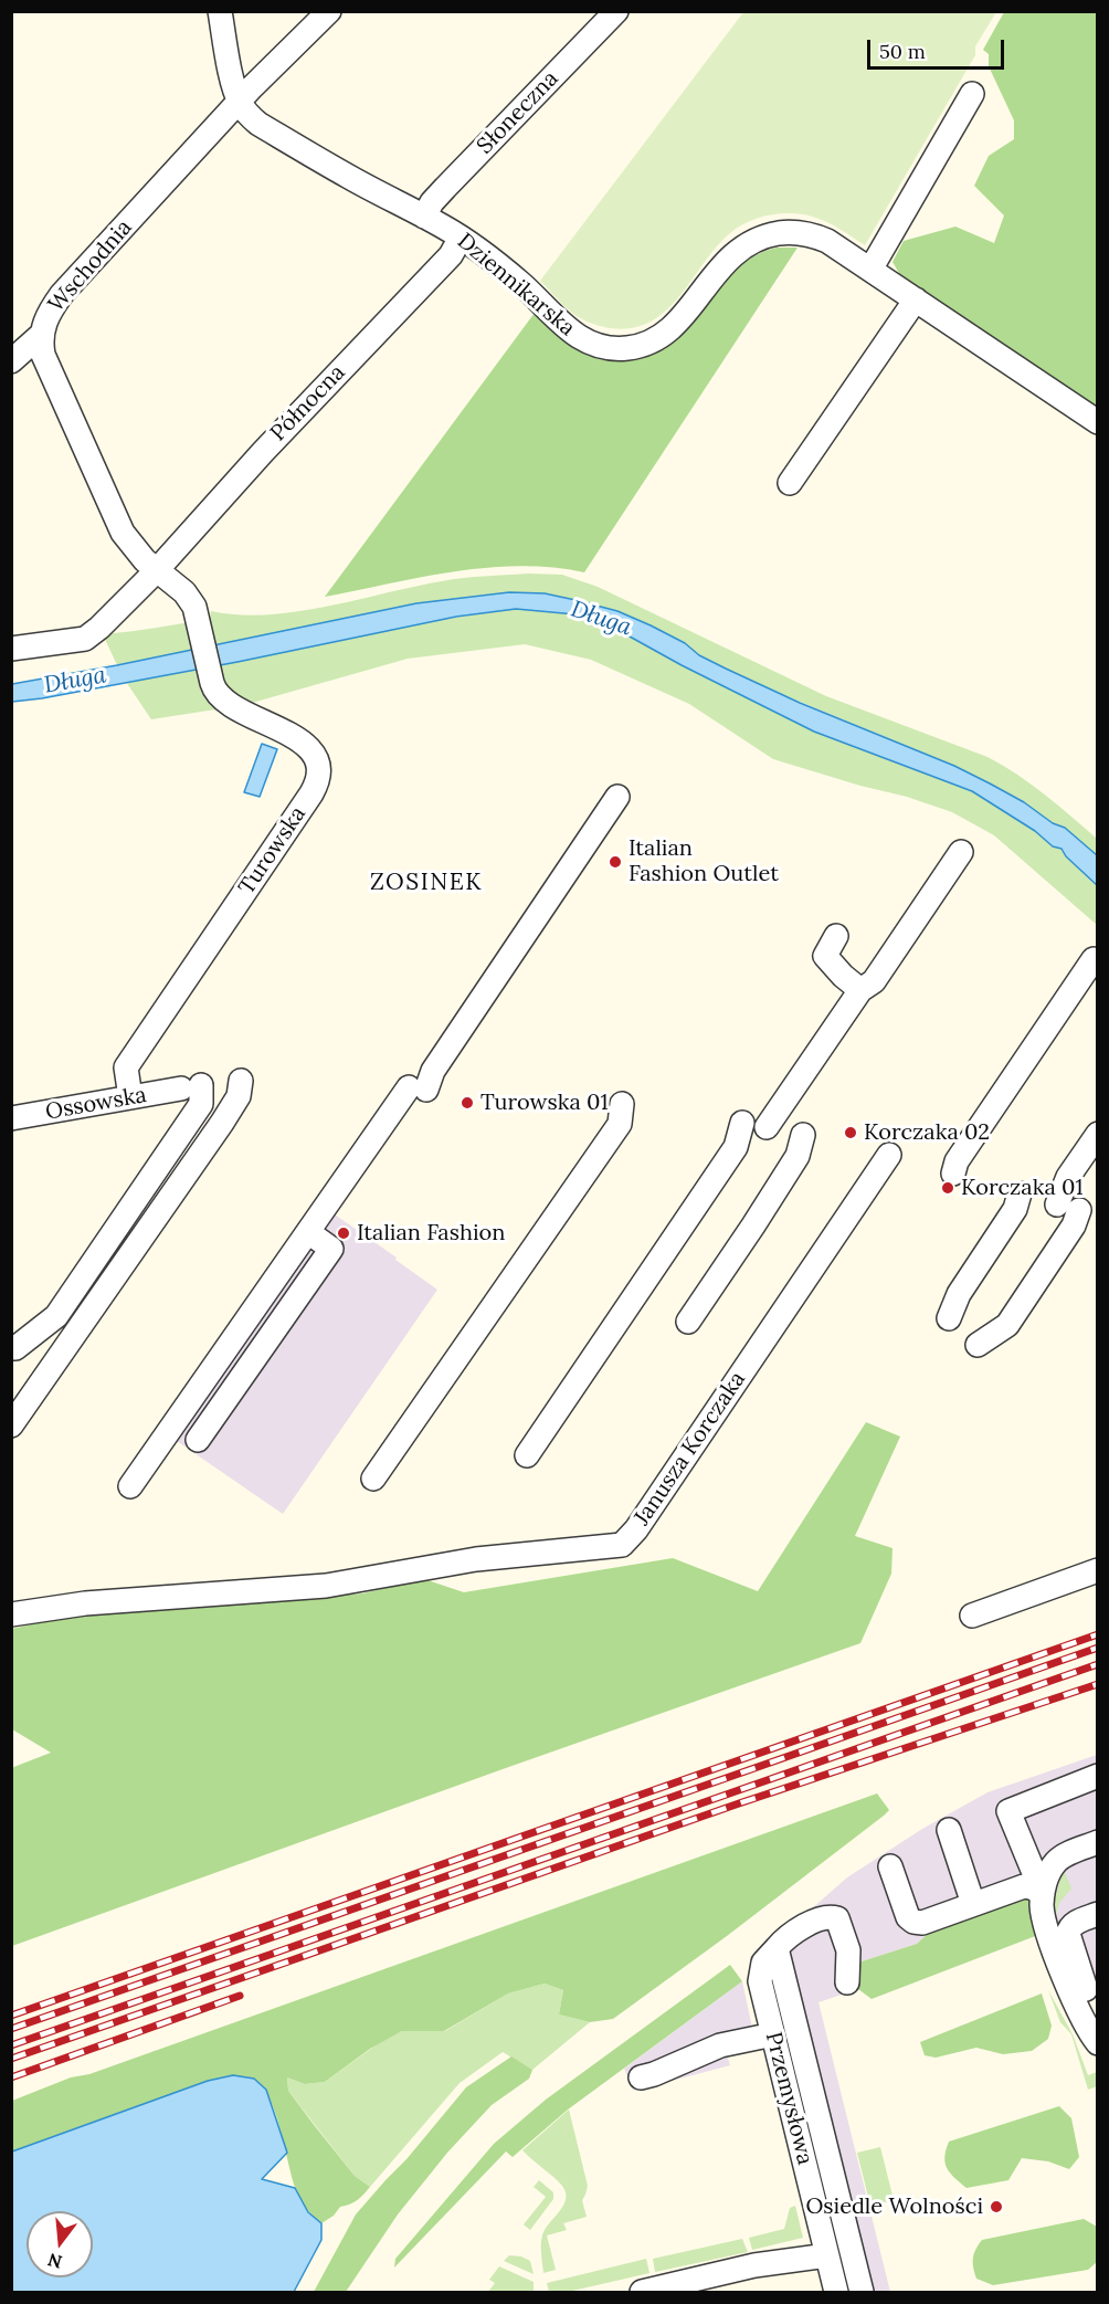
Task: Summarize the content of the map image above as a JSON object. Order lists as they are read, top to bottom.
{
  "streets": {
    "street": [
      "Słoneczna",
      "Wschodnia",
      "Dziennikarska",
      "Północna",
      "Turowska",
      "Ossowska",
      "Janusza Korczaka",
      "Przemysłowa"
    ]
  },
  "crossings": [
    ["Słoneczna", "Dziennikarska"],
    ["Wschodnia", "Dziennikarska"],
    ["Wschodnia", "Północna"],
    ["Wschodnia", "Turowska"],
    ["Dziennikarska", "Północna"],
    ["Turowska", "Ossowska"]
  ],
  "districts": ["ZOSINEK"],
  "water": ["Długa"],
  "places": [
    "Italian Fashion Outlet",
    "Turowska 01",
    "Korczaka 02",
    "Korczaka 01",
    "Italian Fashion",
    "Osiedle Wolności"
  ],
  "scale_bar": "50 m",
  "north": "bottom"
}
